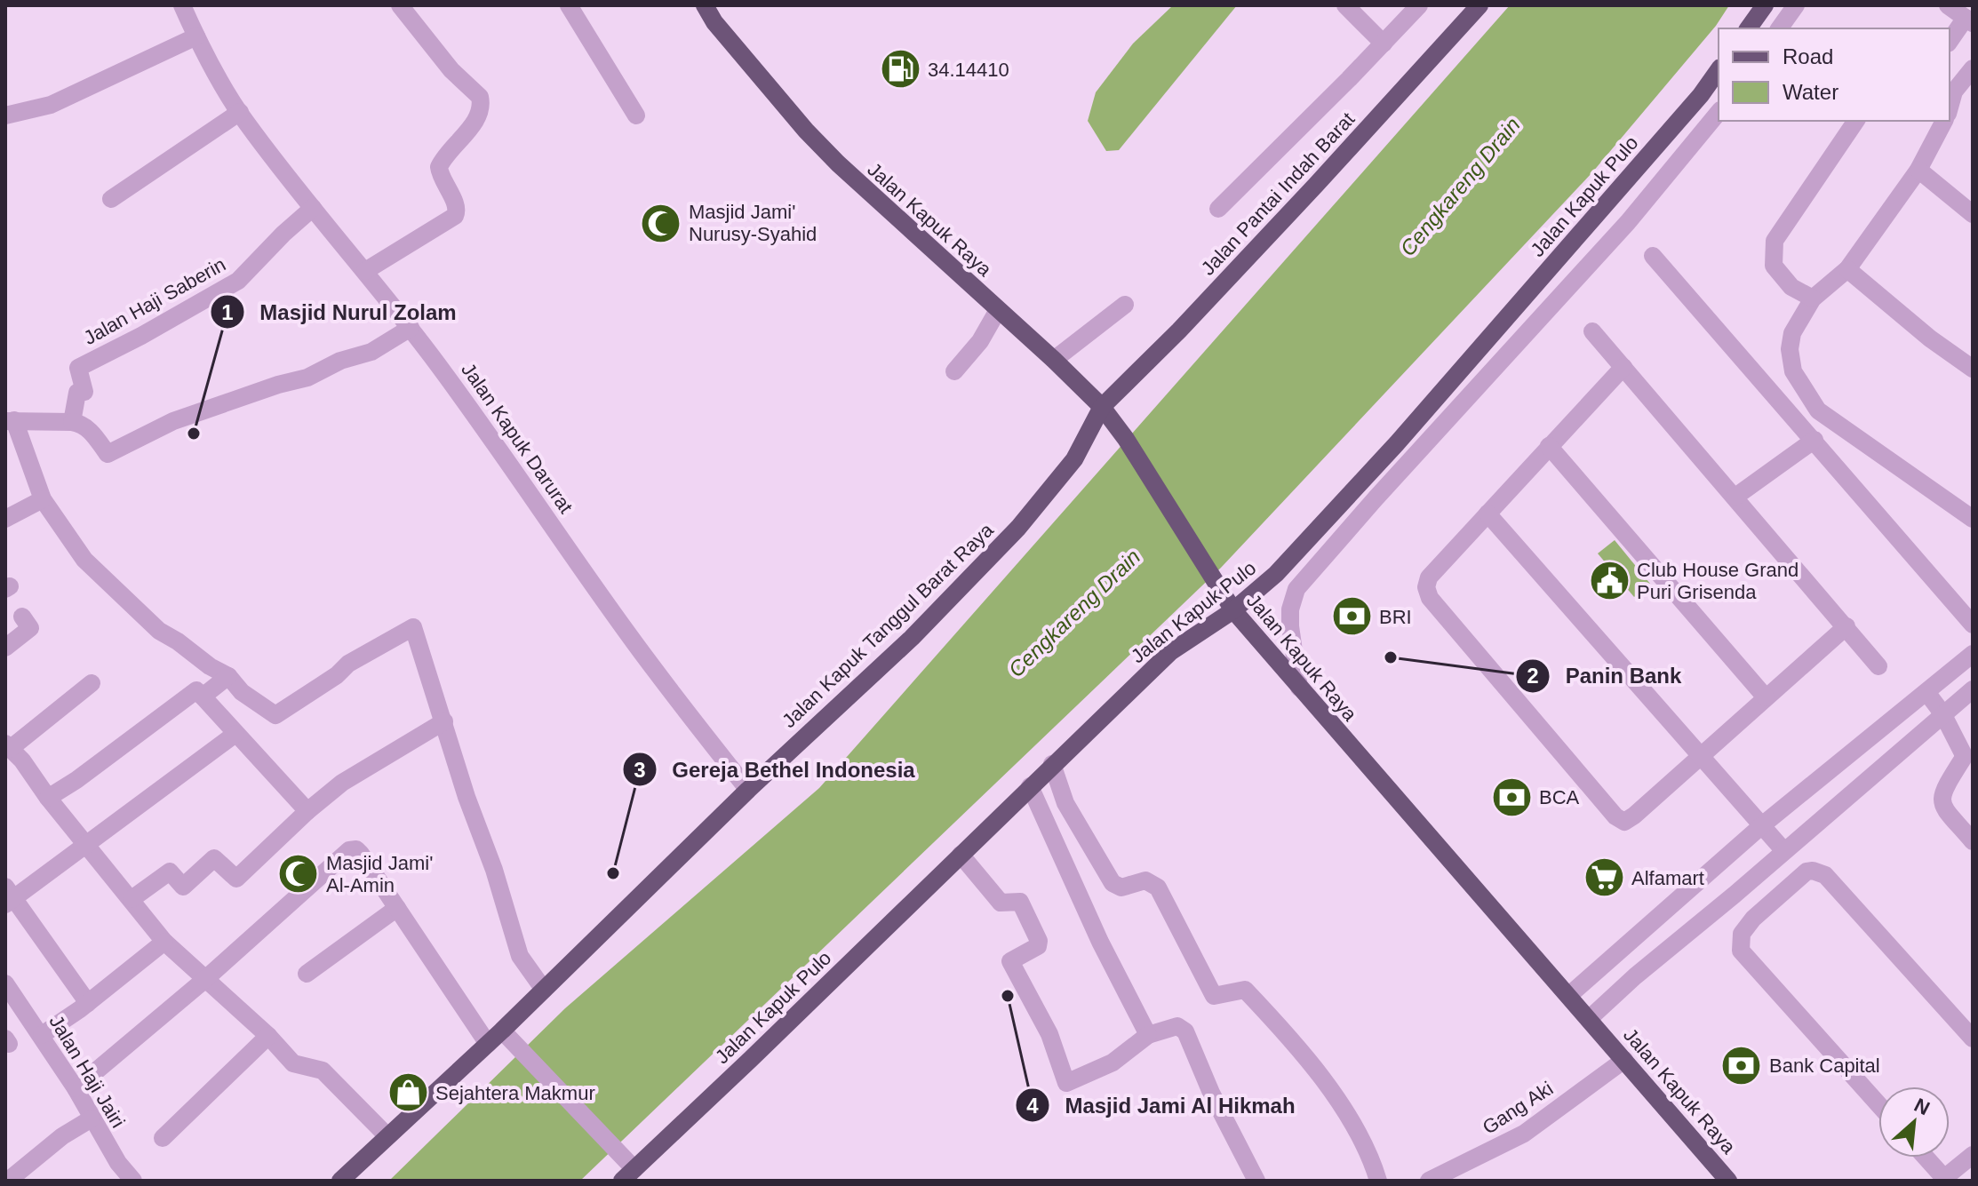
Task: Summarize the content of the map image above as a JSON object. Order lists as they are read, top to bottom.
{
  "streets": {
    "main road": [
      "Jalan Pantai Indah Barat",
      "Jalan Kapuk Pulo",
      "Jalan Kapuk Raya",
      "Jalan Kapuk Tanggul Barat Raya"
    ],
    "street": [
      "Jalan Haji Saberin",
      "Jalan Kapuk Darurat",
      "Jalan Haji Jairi",
      "Gang Aki"
    ]
  },
  "crossings": [
    ["Jalan Pantai Indah Barat", "Jalan Kapuk Raya"],
    ["Jalan Pantai Indah Barat", "Jalan Kapuk Tanggul Barat Raya"],
    ["Jalan Kapuk Pulo", "Jalan Kapuk Raya"],
    ["Jalan Kapuk Raya", "Jalan Kapuk Tanggul Barat Raya"],
    ["Jalan Kapuk Raya", "Gang Aki"],
    ["Jalan Haji Saberin", "Jalan Kapuk Darurat"],
    ["Jalan Kapuk Darurat", "Jalan Kapuk Tanggul Barat Raya"]
  ],
  "water": ["Cengkareng Drain"],
  "places": {
    "fuel station": ["34.14410"],
    "mosque": ["Masjid Jami' Nurusy-Syahid", "Masjid Jami' Al-Amin"],
    "other": [
      "Masjid Nurul Zolam",
      "Panin Bank",
      "Gereja Bethel Indonesia",
      "Masjid Jami Al Hikmah"
    ],
    "public building": ["Club House Grand Puri Grisenda"],
    "bank": ["BRI", "BCA", "Bank Capital"],
    "supermarket": ["Alfamart"],
    "shop": ["Sejahtera Makmur"]
  },
  "legend": ["Road", "Water"],
  "north": "top right"
}
